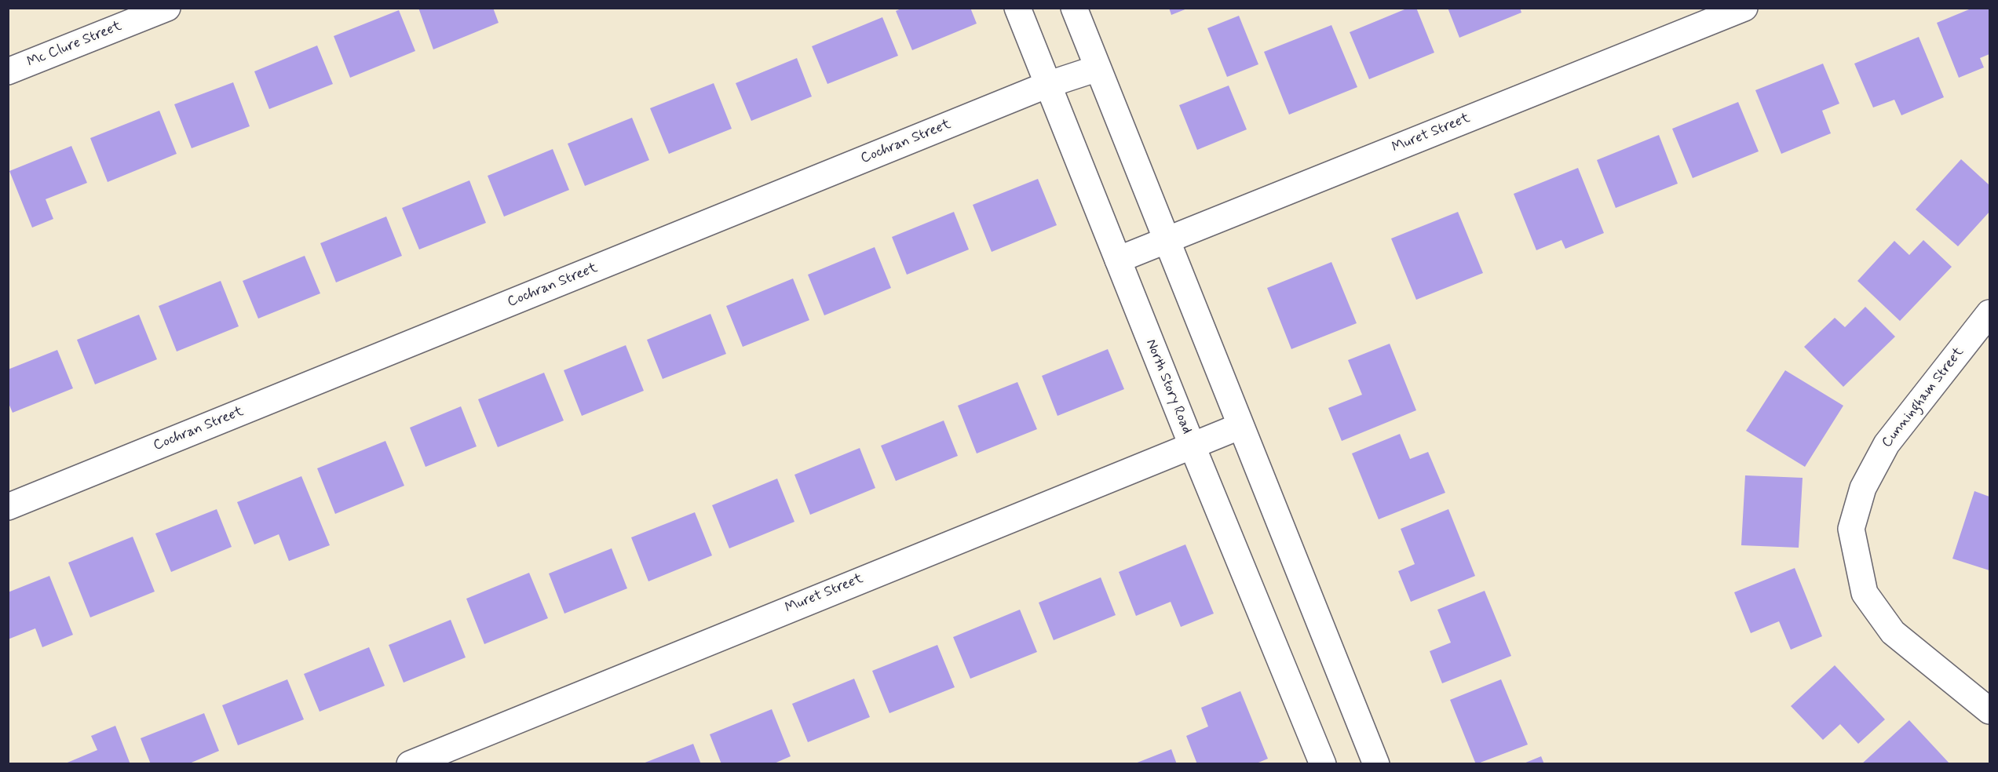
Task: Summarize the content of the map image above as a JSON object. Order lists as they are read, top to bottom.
{
  "streets": {
    "street": [
      "Mc Clure Street",
      "Muret Street",
      "Cochran Street",
      "North Story Road",
      "Cunningham Street"
    ]
  },
  "crossings": [
    ["Muret Street", "North Story Road"],
    ["Cochran Street", "North Story Road"]
  ]
}
